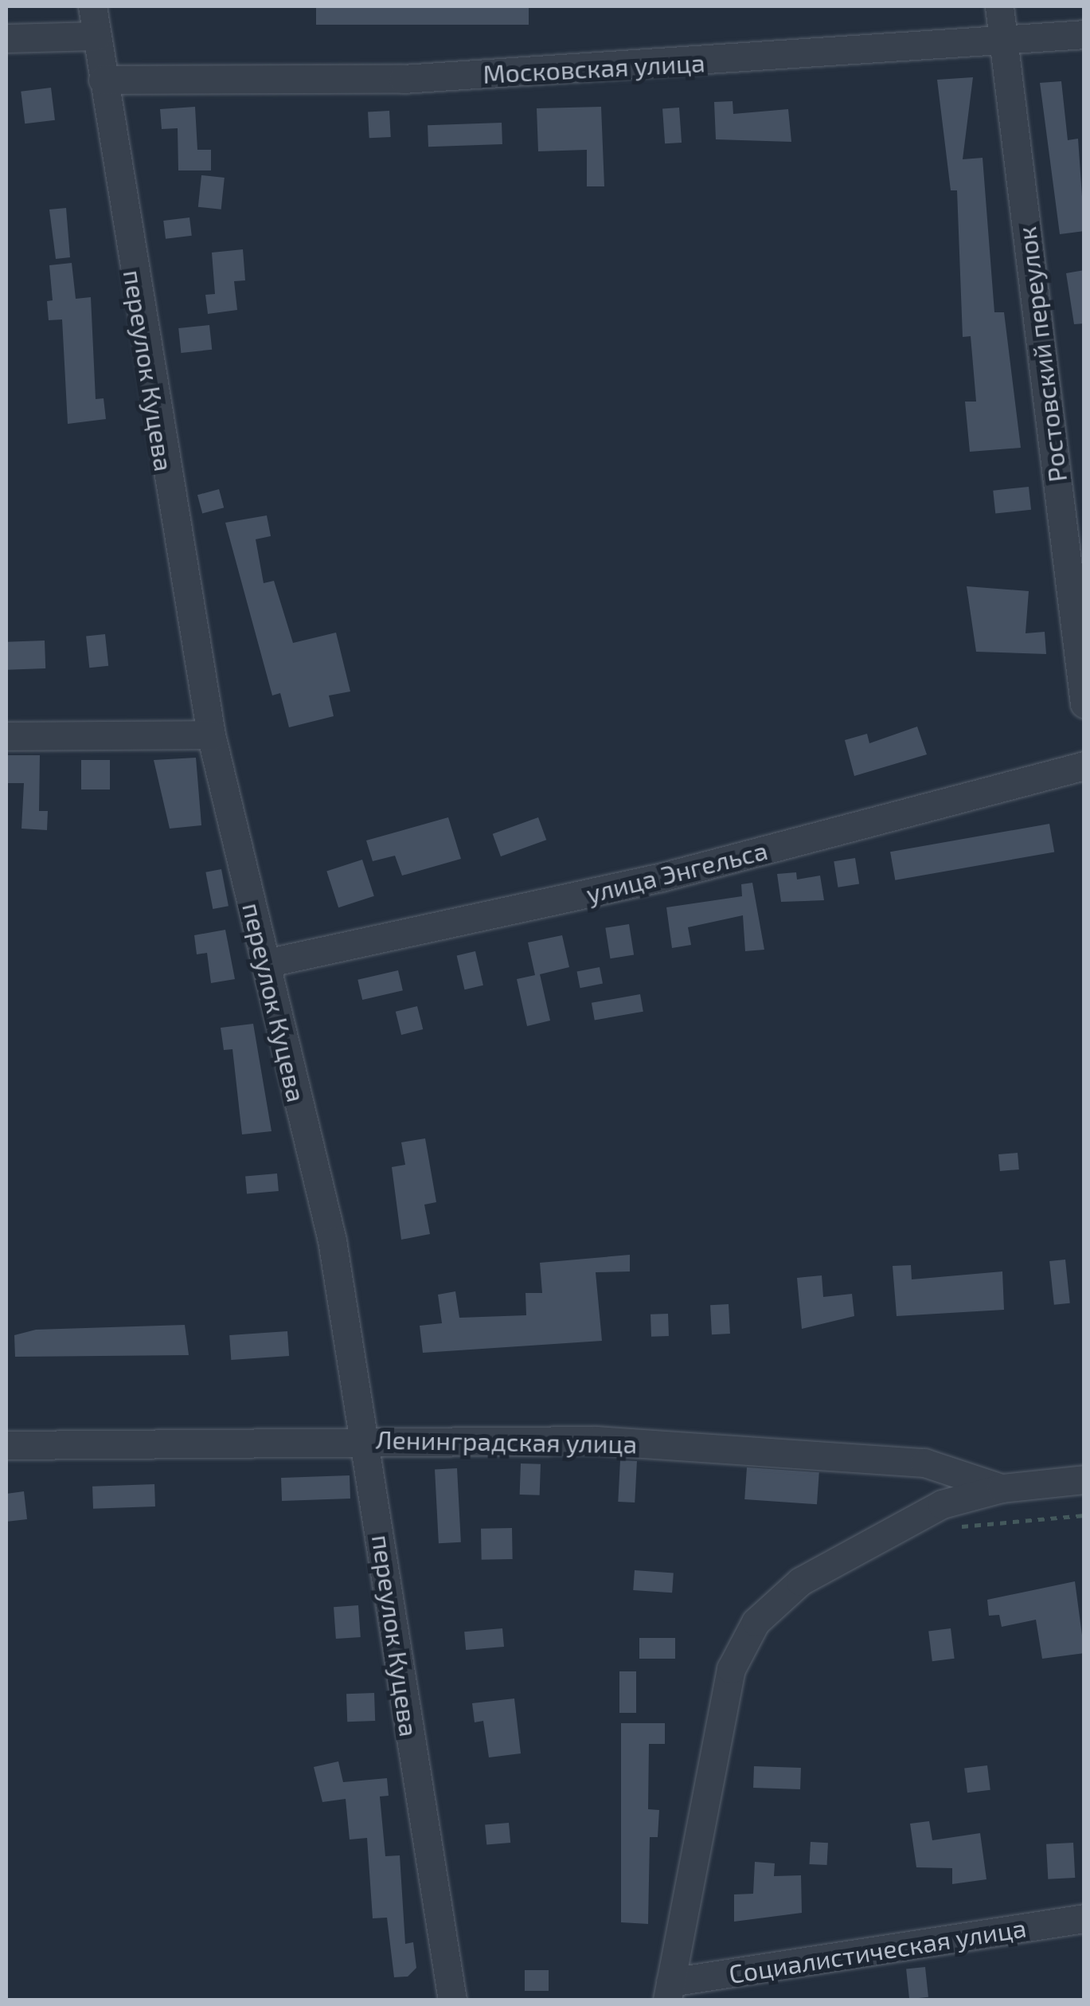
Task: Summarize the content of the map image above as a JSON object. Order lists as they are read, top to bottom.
{
  "streets": {
    "street": [
      "Московская улица",
      "Ростовский переулок",
      "переулок Куцева",
      "улица Энгельса",
      "Ленинградская улица",
      "Социалистическая улица"
    ]
  },
  "crossings": [
    ["Московская улица", "Ростовский переулок"],
    ["Московская улица", "переулок Куцева"],
    ["переулок Куцева", "улица Энгельса"],
    ["переулок Куцева", "Ленинградская улица"],
    ["Ленинградская улица", "Социалистическая улица"]
  ]
}
